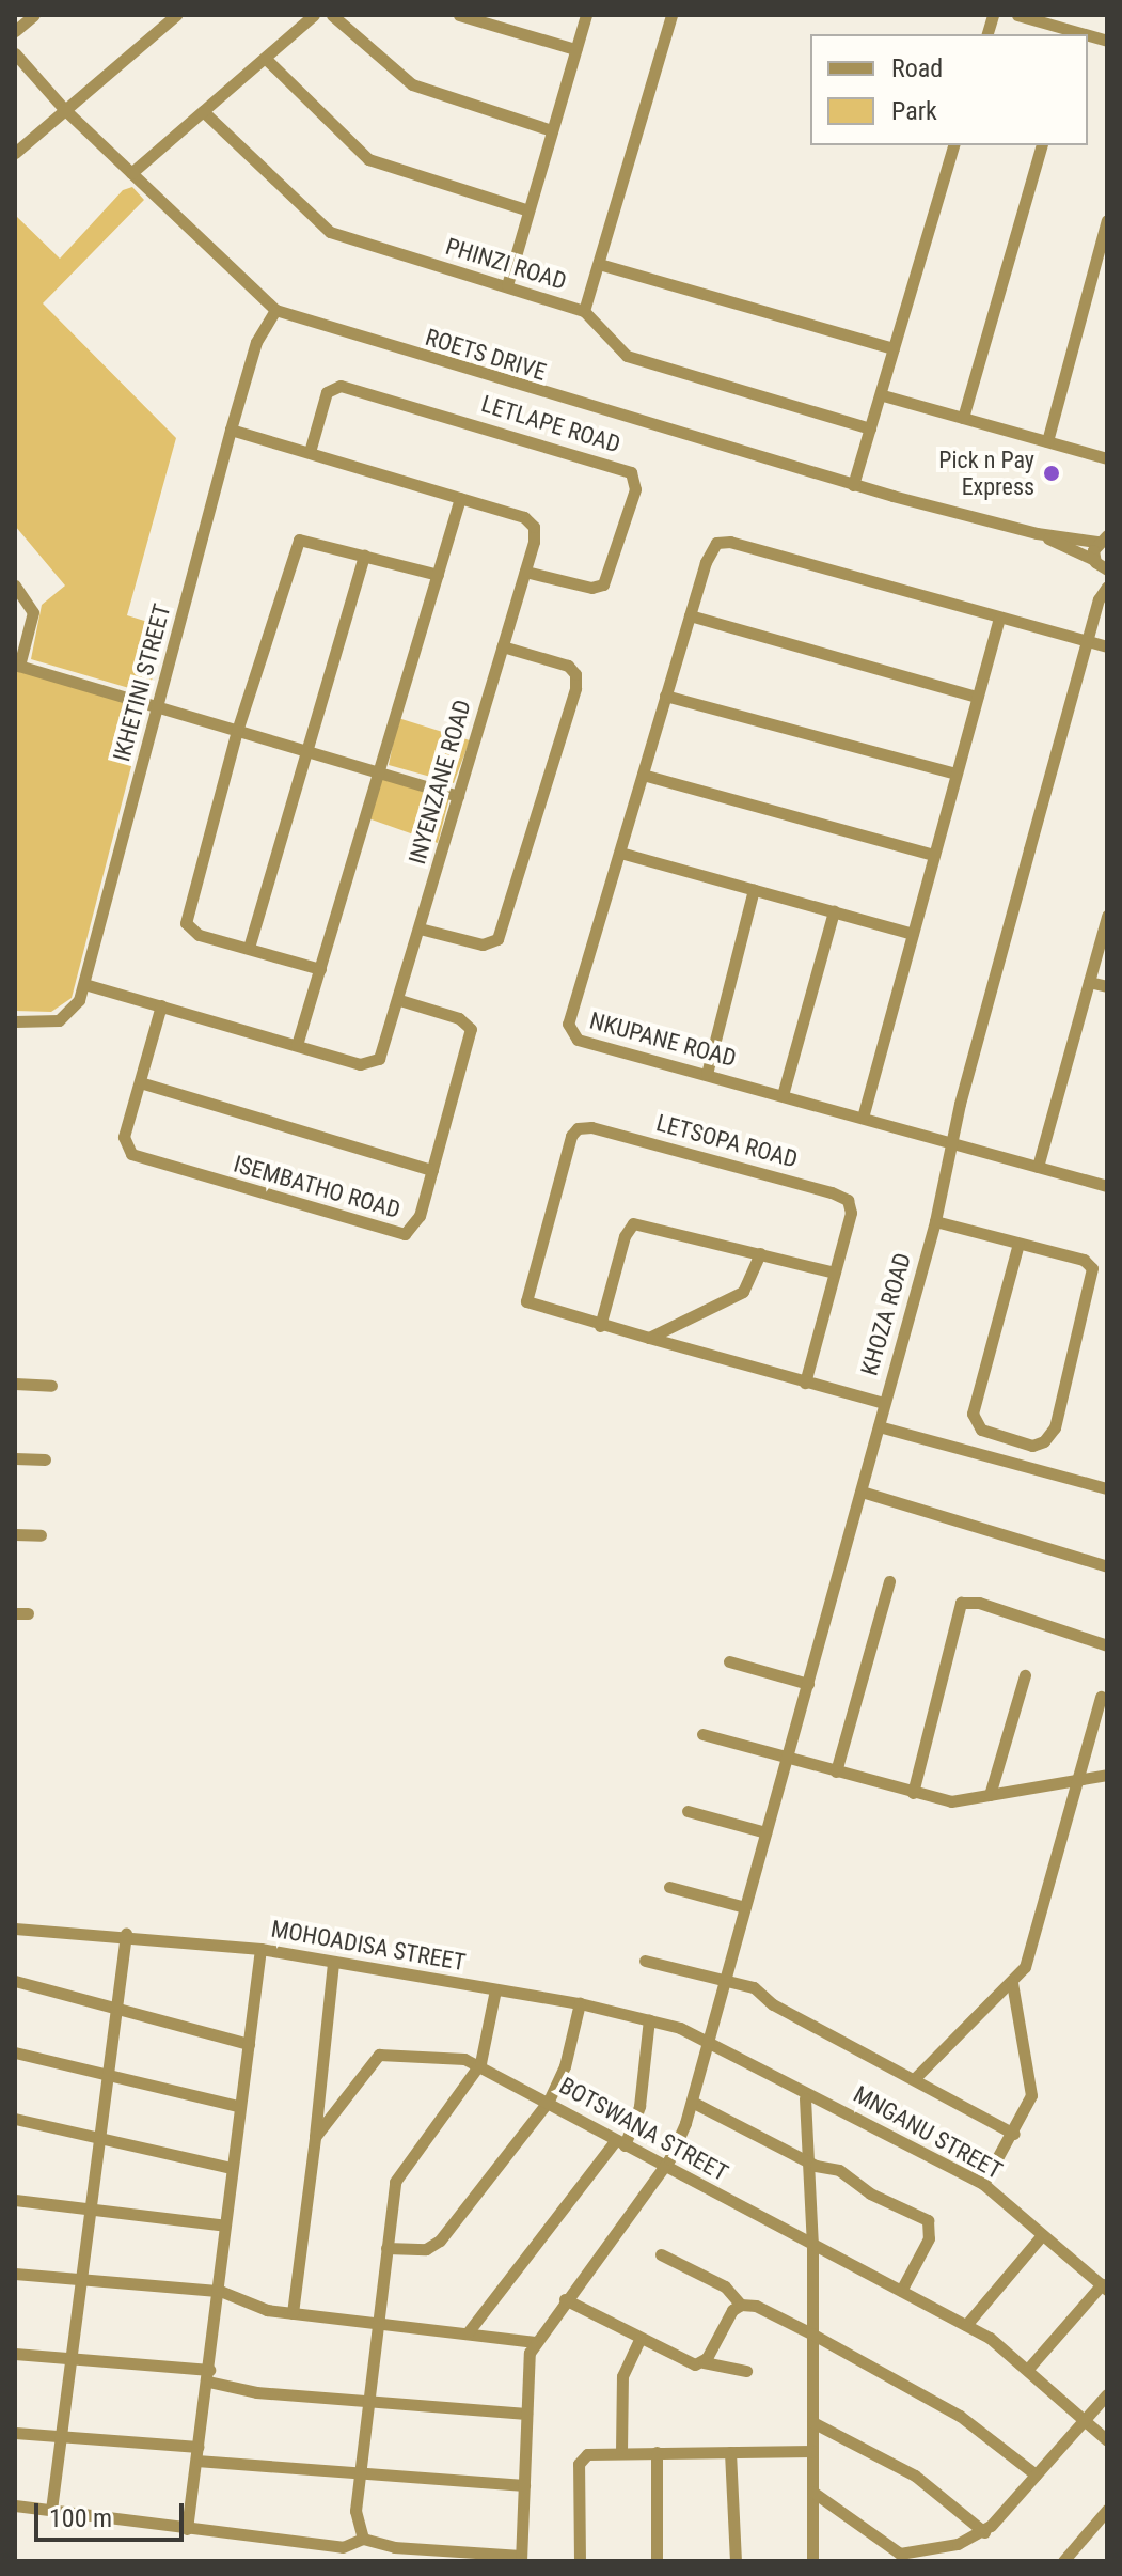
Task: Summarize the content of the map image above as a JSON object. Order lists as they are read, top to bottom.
{
  "streets": {
    "street": [
      "PHINZI ROAD",
      "ROETS DRIVE",
      "LETLAPE ROAD",
      "IKHETINI STREET",
      "INYENZANE ROAD",
      "NKUPANE ROAD",
      "LETSOPA ROAD",
      "ISEMBATHO ROAD",
      "KHOZA ROAD",
      "MOHOADISA STREET",
      "BOTSWANA STREET",
      "MNGANU STREET"
    ]
  },
  "crossings": [
    ["ROETS DRIVE", "IKHETINI STREET"],
    ["ROETS DRIVE", "KHOZA ROAD"],
    ["LETLAPE ROAD", "INYENZANE ROAD"],
    ["IKHETINI STREET", "INYENZANE ROAD"],
    ["INYENZANE ROAD", "ISEMBATHO ROAD"],
    ["NKUPANE ROAD", "KHOZA ROAD"],
    ["KHOZA ROAD", "MOHOADISA STREET"],
    ["KHOZA ROAD", "BOTSWANA STREET"],
    ["KHOZA ROAD", "MNGANU STREET"],
    ["MOHOADISA STREET", "MNGANU STREET"]
  ],
  "places": ["Pick n Pay Express"],
  "legend": ["Road", "Park"],
  "scale_bar": "100 m"
}
